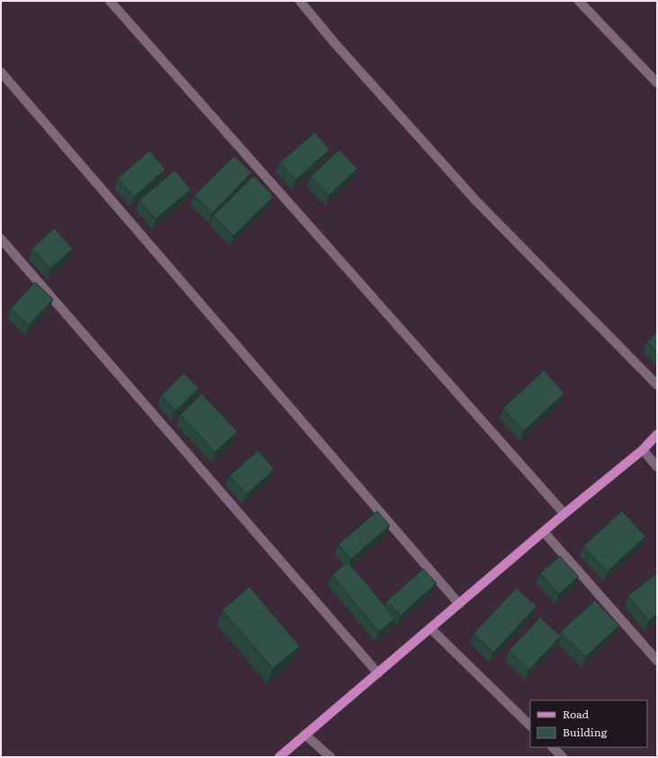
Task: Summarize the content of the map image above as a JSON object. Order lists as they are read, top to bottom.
{
  "legend": ["Road", "Building"]
}
